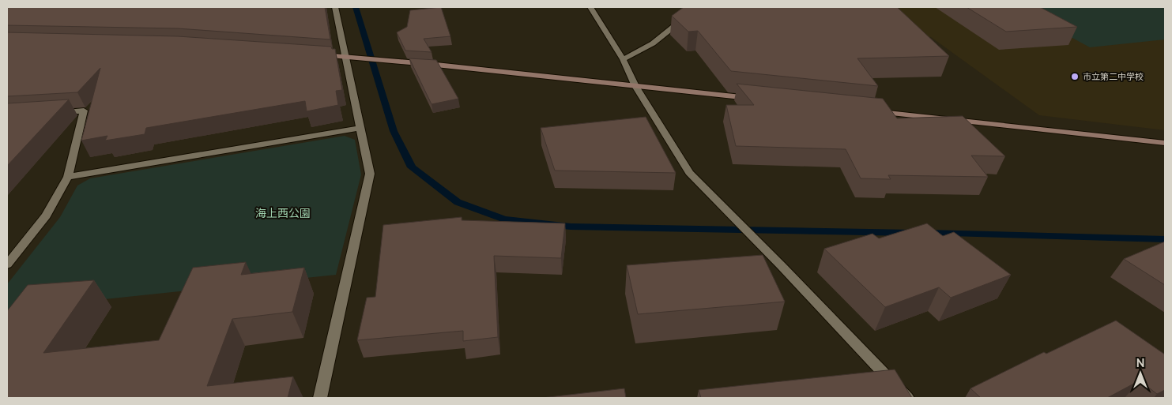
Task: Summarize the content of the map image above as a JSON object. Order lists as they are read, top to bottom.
{
  "parks": ["海上西公園"],
  "places": ["市立第二中学校"],
  "north": "top"
}
